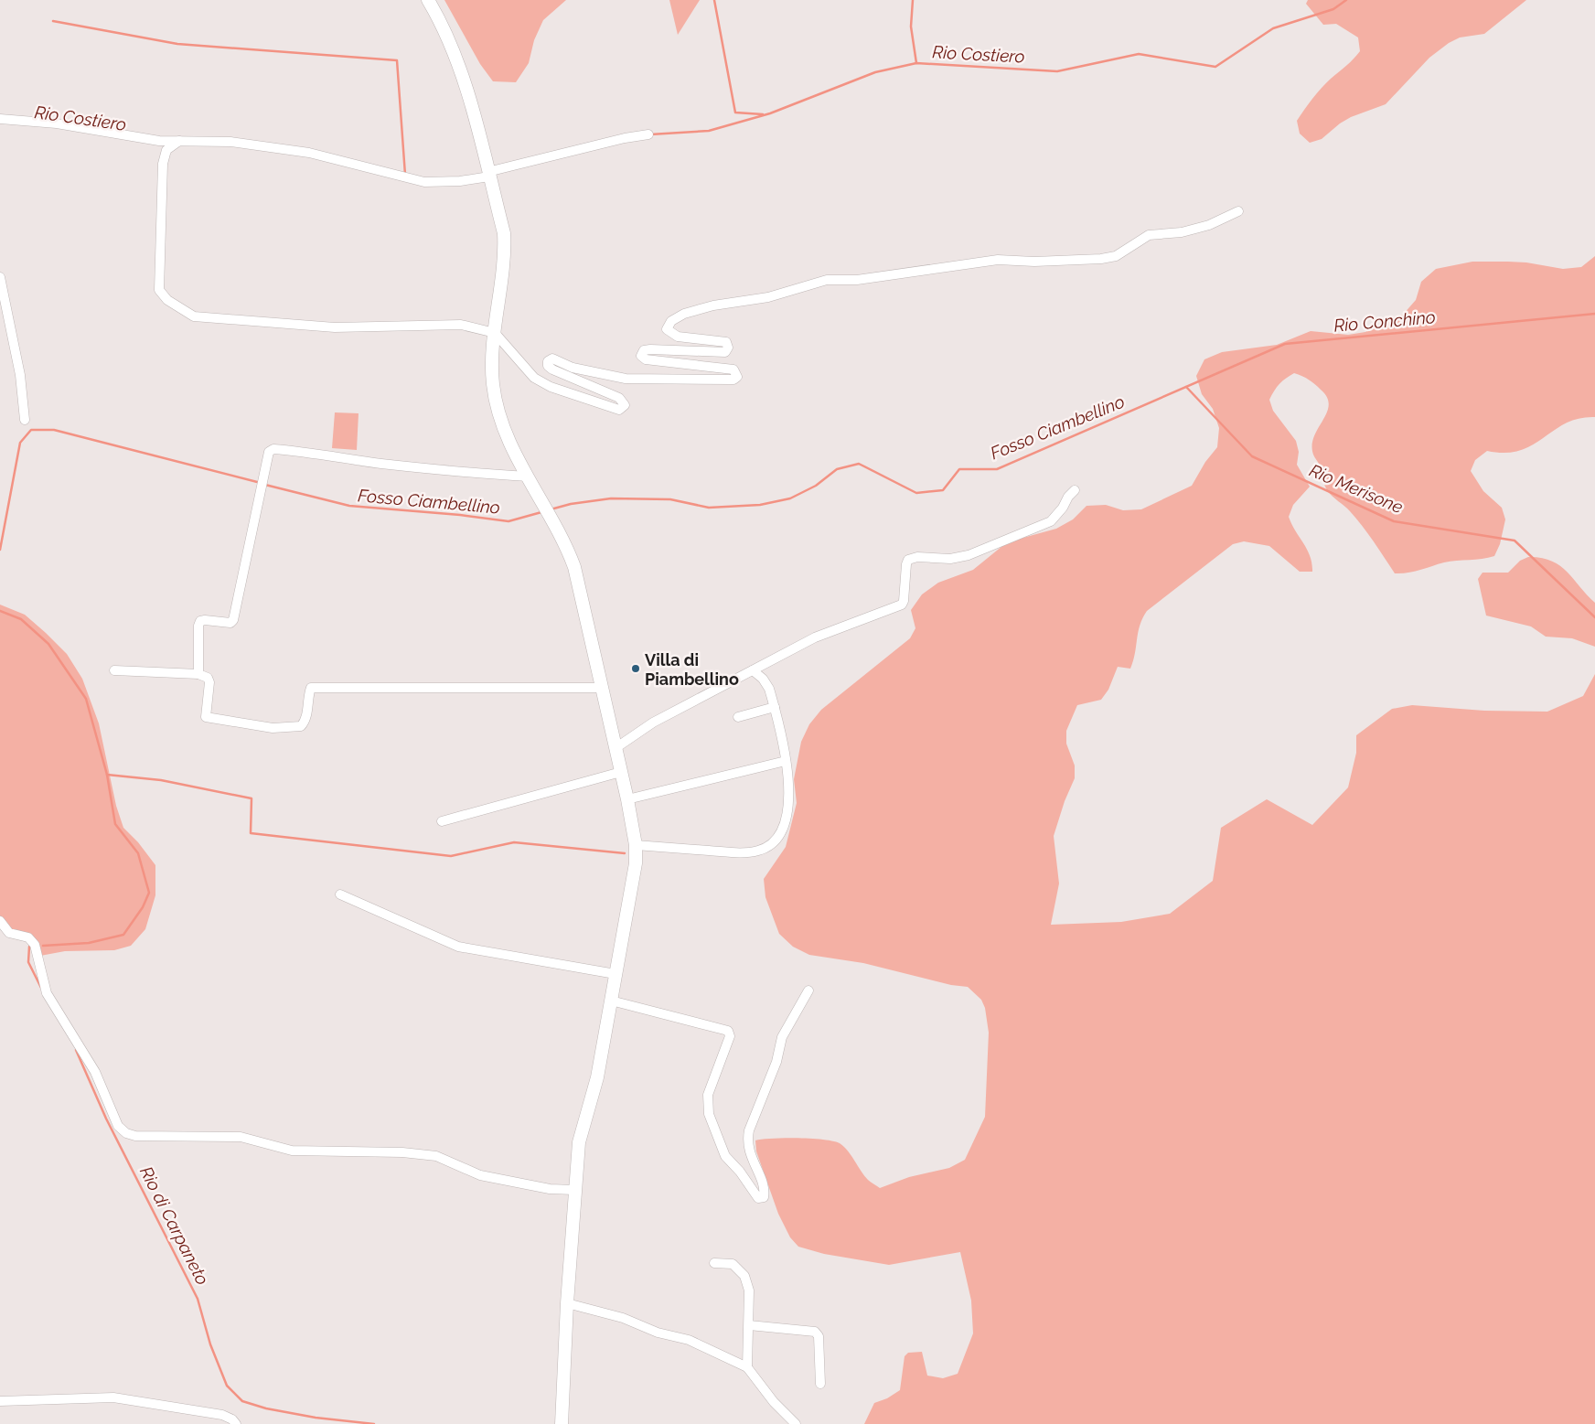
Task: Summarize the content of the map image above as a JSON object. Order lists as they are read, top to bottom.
{
  "water": [
    "Rio Costiero",
    "Rio Conchino",
    "Fosso Ciambellino",
    "Rio Merisone",
    "Rio di Carpaneto"
  ],
  "places": ["Villa di Piambellino"]
}
